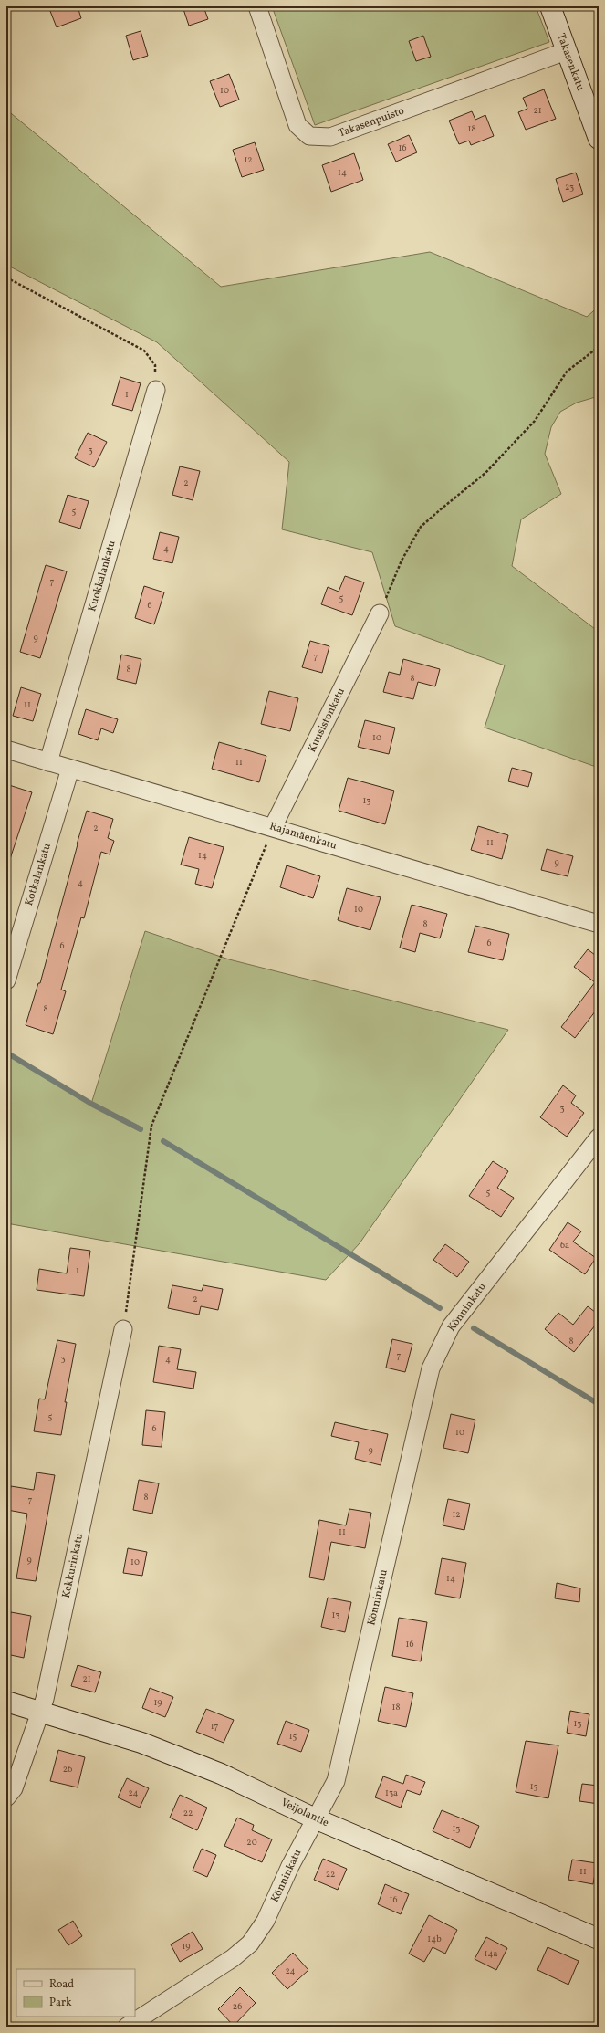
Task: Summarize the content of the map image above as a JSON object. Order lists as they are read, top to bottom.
{
  "streets": {
    "street": [
      "Takasenkatu",
      "Takasenpuisto",
      "Kuokkalankatu",
      "Kuusistonkatu",
      "Rajamäenkatu",
      "Kotkalankatu",
      "Könninkatu",
      "Kekkurinkatu",
      "Veijolantie"
    ]
  },
  "crossings": [
    ["Takasenkatu", "Takasenpuisto"],
    ["Kuokkalankatu", "Rajamäenkatu"],
    ["Kuusistonkatu", "Rajamäenkatu"],
    ["Rajamäenkatu", "Kotkalankatu"],
    ["Könninkatu", "Veijolantie"],
    ["Kekkurinkatu", "Veijolantie"]
  ],
  "house_numbers": [
    "10",
    "21",
    "18",
    "16",
    "12",
    "14",
    "23",
    "1",
    "3",
    "2",
    "5",
    "4",
    "7",
    "5",
    "6",
    "9",
    "7",
    "8",
    "8",
    "11",
    "10",
    "11",
    "13",
    "2",
    "11",
    "14",
    "9",
    "4",
    "10",
    "8",
    "6",
    "6",
    "8",
    "3",
    "5",
    "6a",
    "1",
    "2",
    "8",
    "7",
    "3",
    "4",
    "5",
    "6",
    "10",
    "9",
    "8",
    "7",
    "12",
    "11",
    "9",
    "10",
    "14",
    "13",
    "16",
    "21",
    "19",
    "18",
    "13",
    "17",
    "15",
    "26",
    "15",
    "24",
    "13a",
    "22",
    "13",
    "20",
    "11",
    "22",
    "16",
    "14b",
    "19",
    "14a",
    "24",
    "26"
  ],
  "legend": ["Road", "Park"]
}
